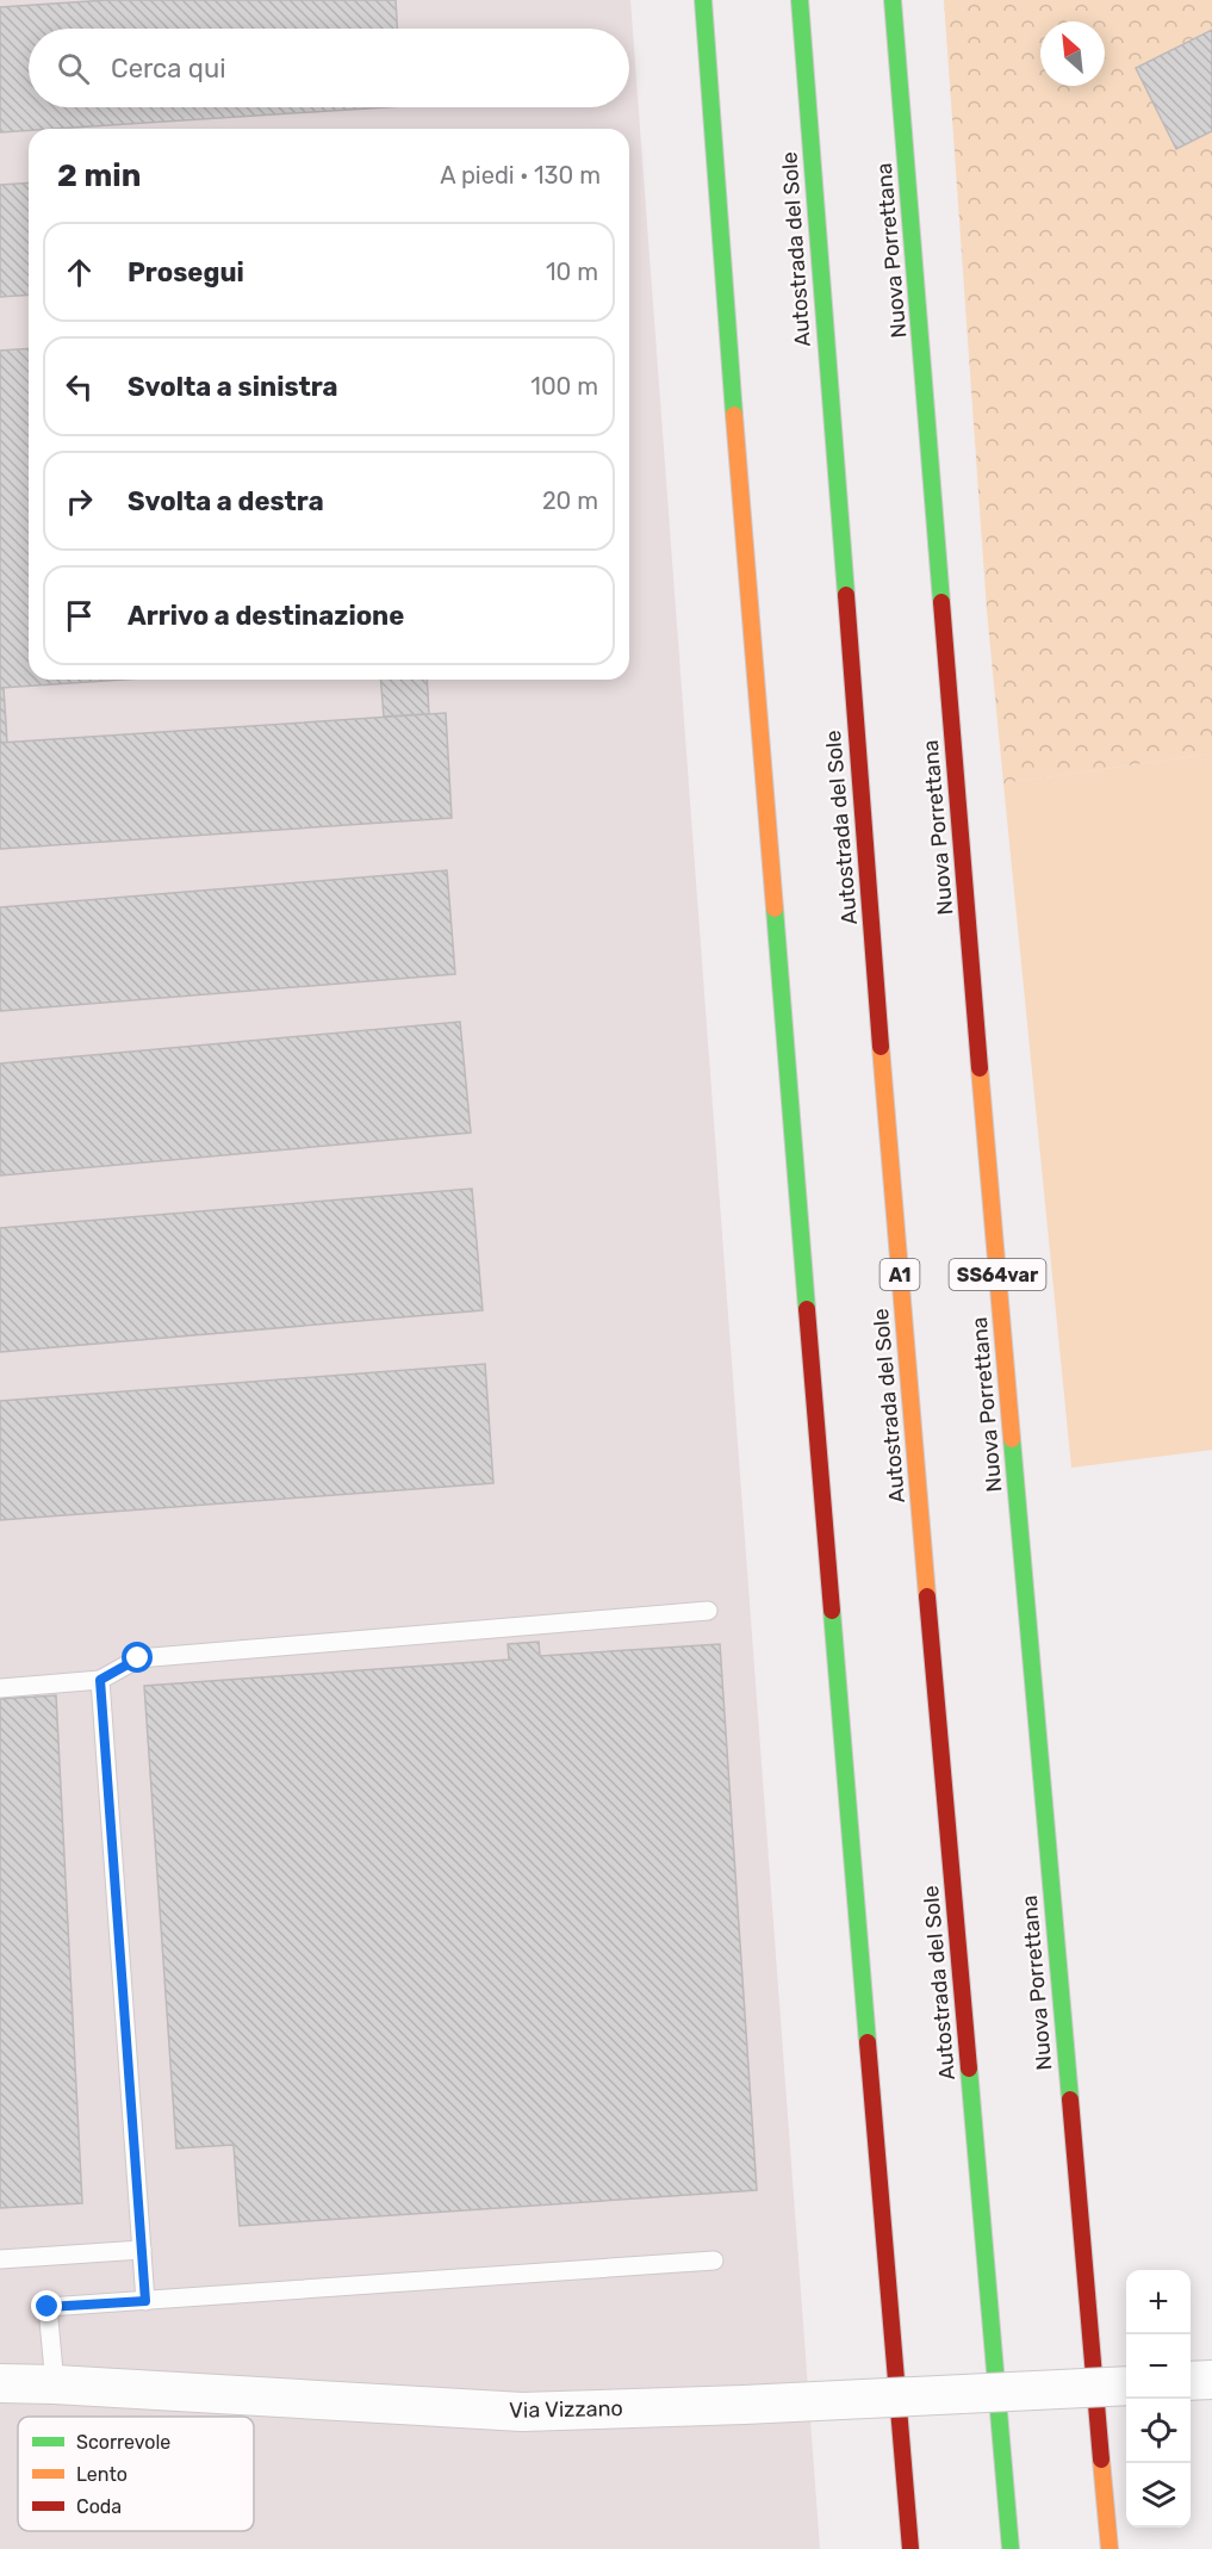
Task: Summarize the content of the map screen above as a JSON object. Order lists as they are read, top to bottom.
{
  "streets": {
    "highway": [
      "Autostrada del Sole",
      "Nuova Porrettana",
      "A1",
      "SS64var"
    ],
    "street": ["Via Vizzano"]
  },
  "legend": ["Scorrevole", "Lento", "Coda"],
  "north": "top left",
  "page": {
    "search": "Cerca qui",
    "heading": ["2 min", "A piedi · 130 m"],
    "list": [
      ["Prosegui", "10 m"],
      ["Svolta a sinistra", "100 m"],
      ["Svolta a destra", "20 m"],
      "Arrivo a destinazione"
    ],
    "map_buttons": ["+", "−"]
  }
}
